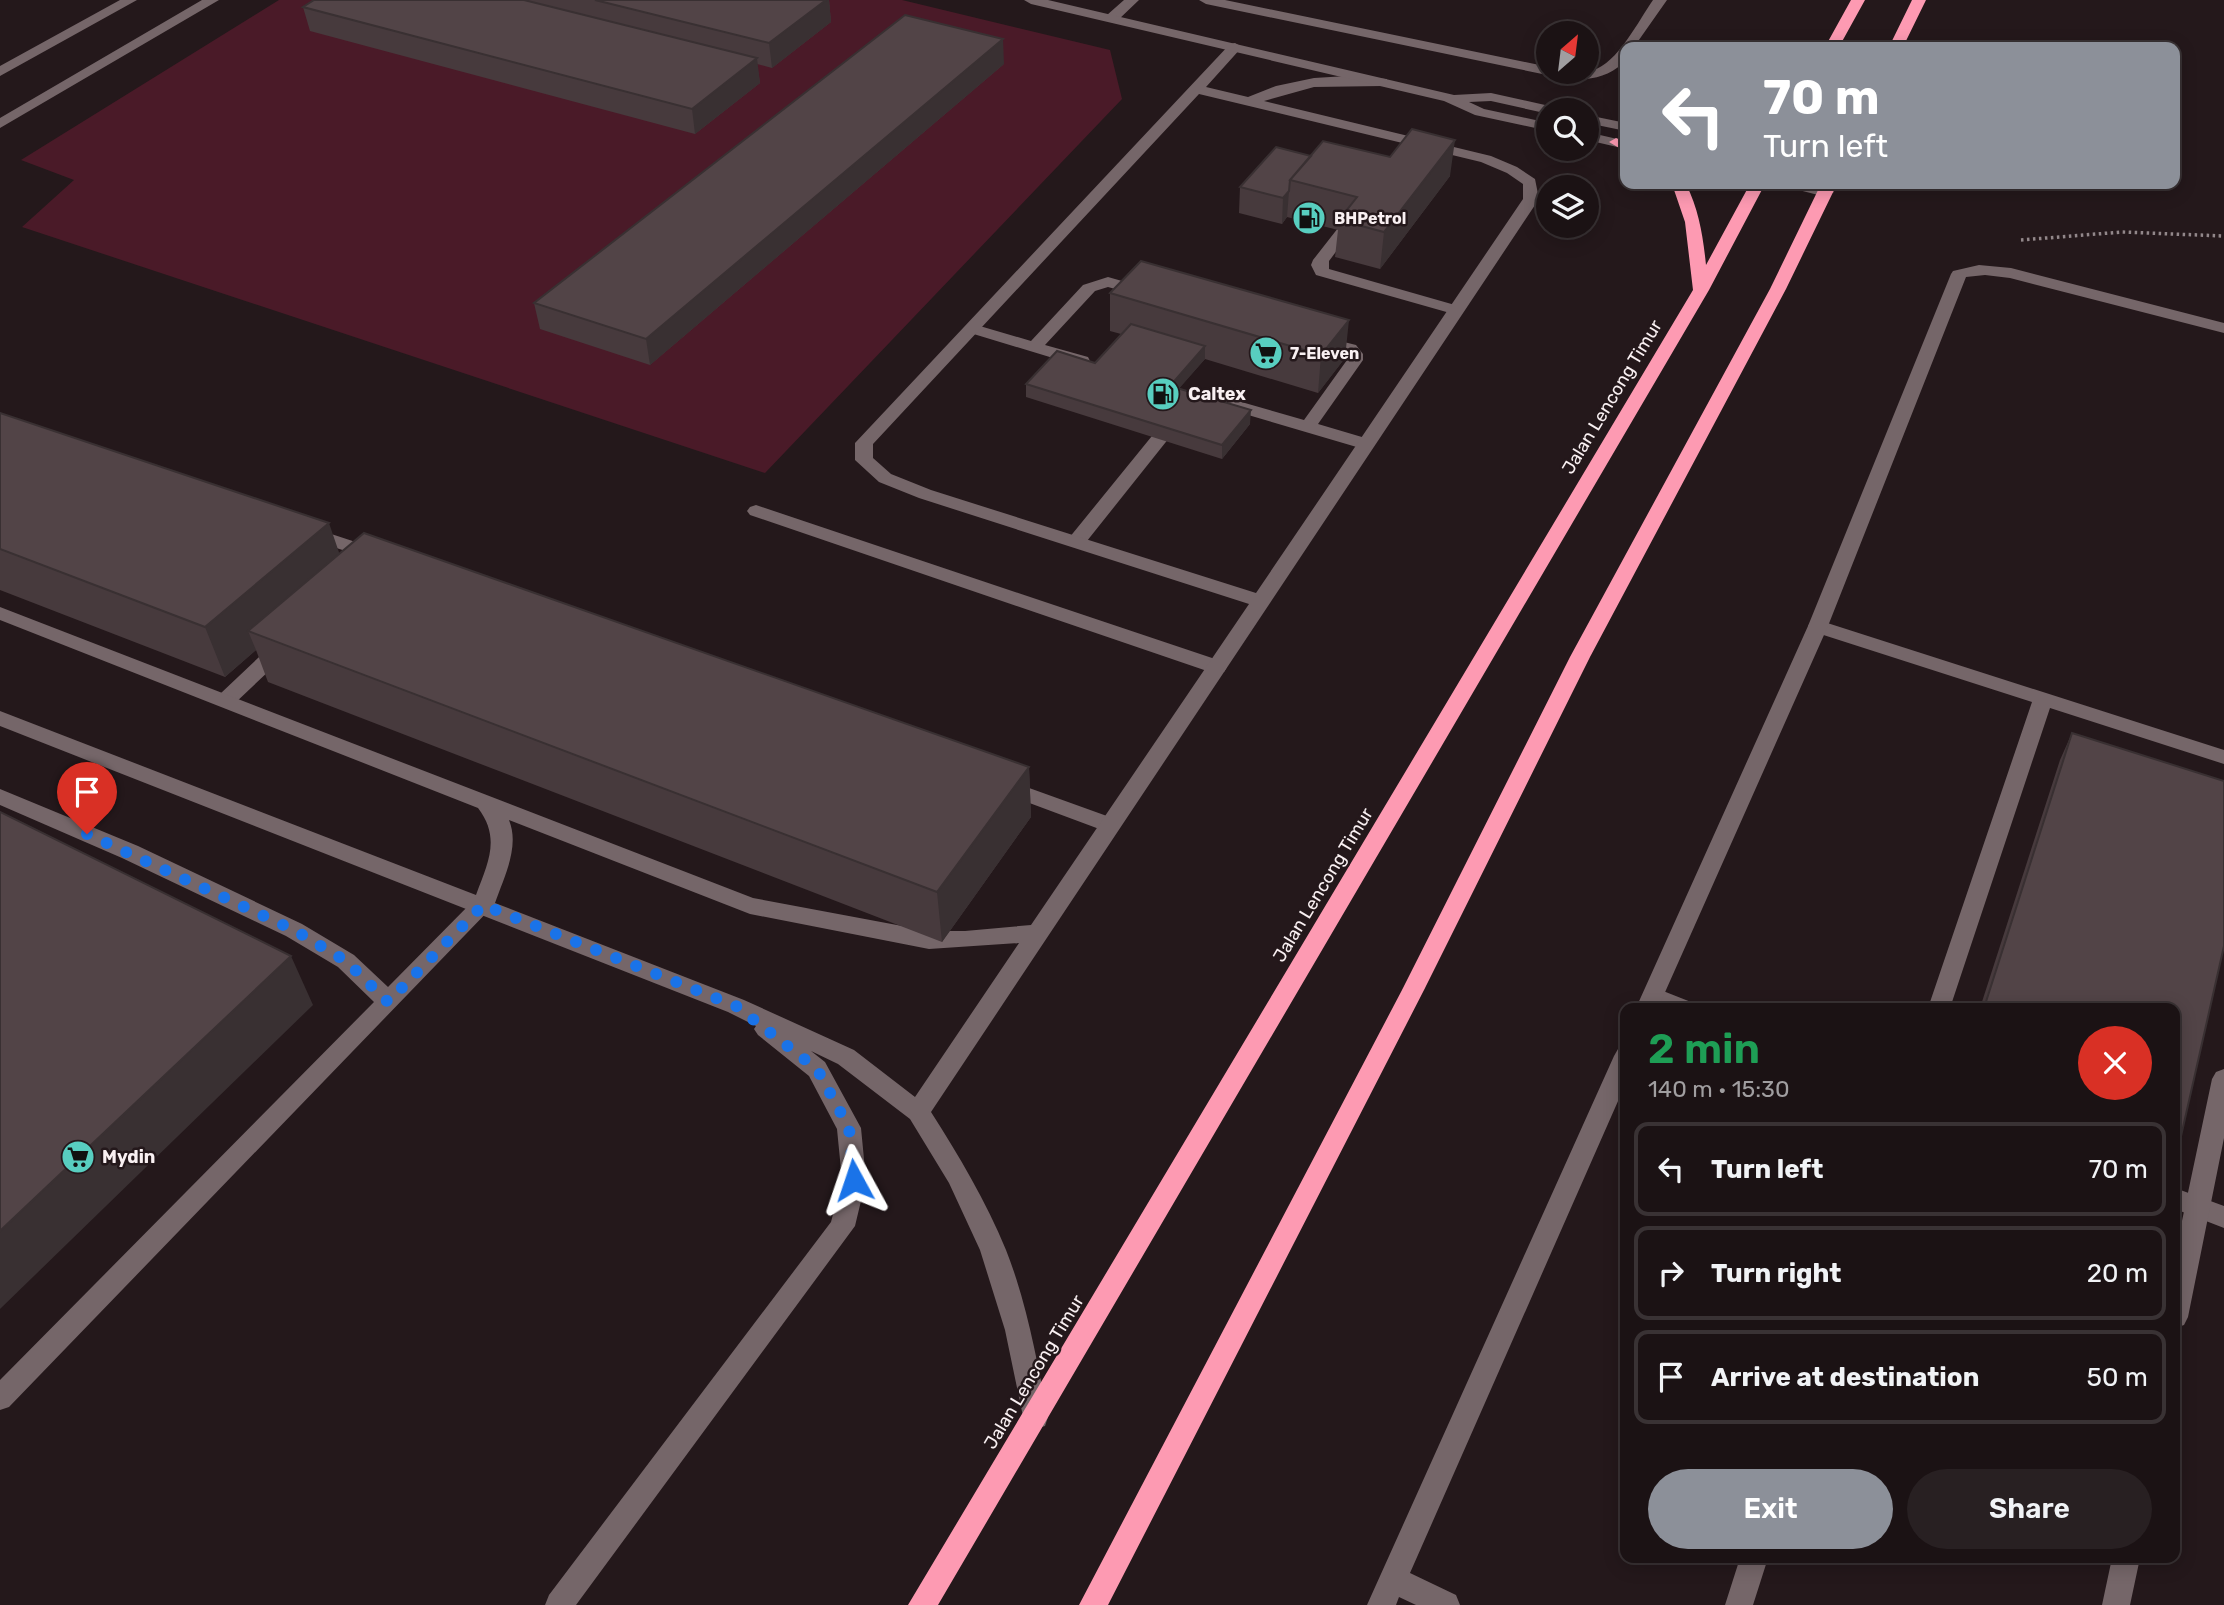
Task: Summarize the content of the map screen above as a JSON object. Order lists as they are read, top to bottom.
{
  "streets": {
    "highway": ["Jalan Lencong Timur"]
  },
  "places": {
    "fuel station": ["BHPetrol", "Caltex"],
    "supermarket": ["7-Eleven", "Mydin"]
  },
  "north": "top right",
  "page": {
    "turn": ["70 m", "Turn left"],
    "heading": ["2 min", "140 m · 15:30"],
    "list": [
      {
        "name": "Turn left",
        "value": "70 m"
      },
      {
        "name": "Turn right",
        "value": "20 m"
      },
      {
        "name": "Arrive at destination",
        "value": "50 m"
      }
    ],
    "buttons": ["Exit", "Share"]
  }
}
